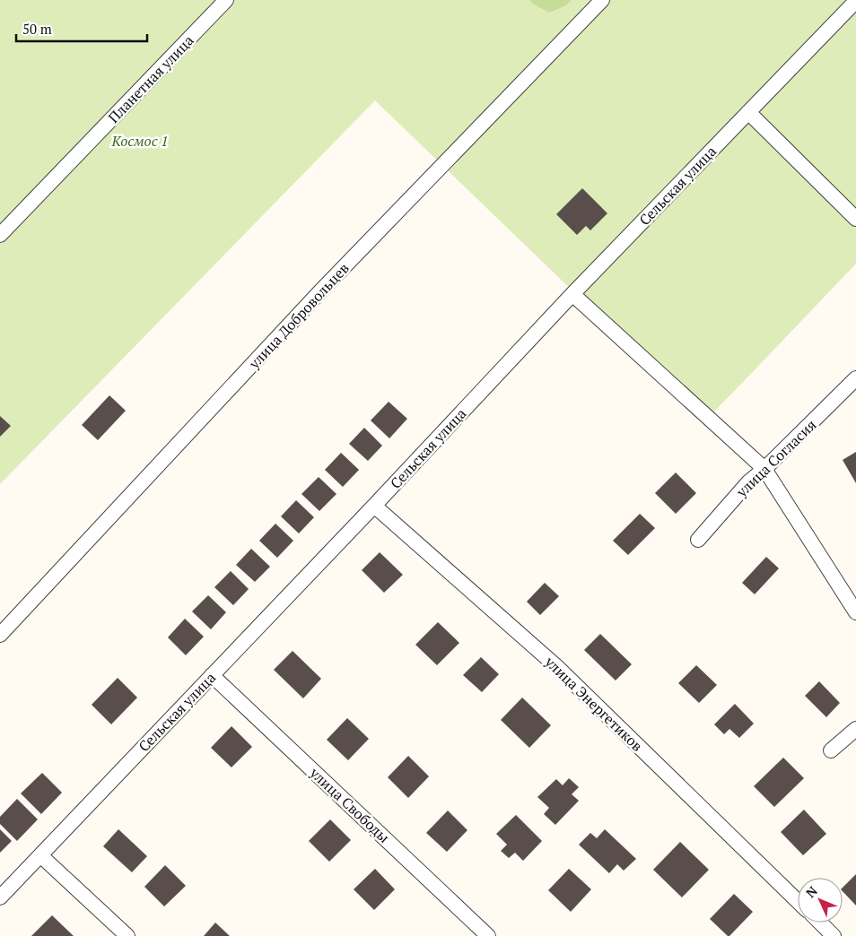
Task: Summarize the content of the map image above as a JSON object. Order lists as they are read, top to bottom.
{
  "streets": {
    "street": [
      "Планетная улица",
      "Сельская улица",
      "улица Добровольцев",
      "улица Согласия",
      "улица Энергетиков",
      "улица Свободы"
    ]
  },
  "crossings": [
    ["Сельская улица", "улица Энергетиков"],
    ["Сельская улица", "улица Свободы"]
  ],
  "parks": ["Космос 1"],
  "scale_bar": "50 m",
  "north": "top left"
}
